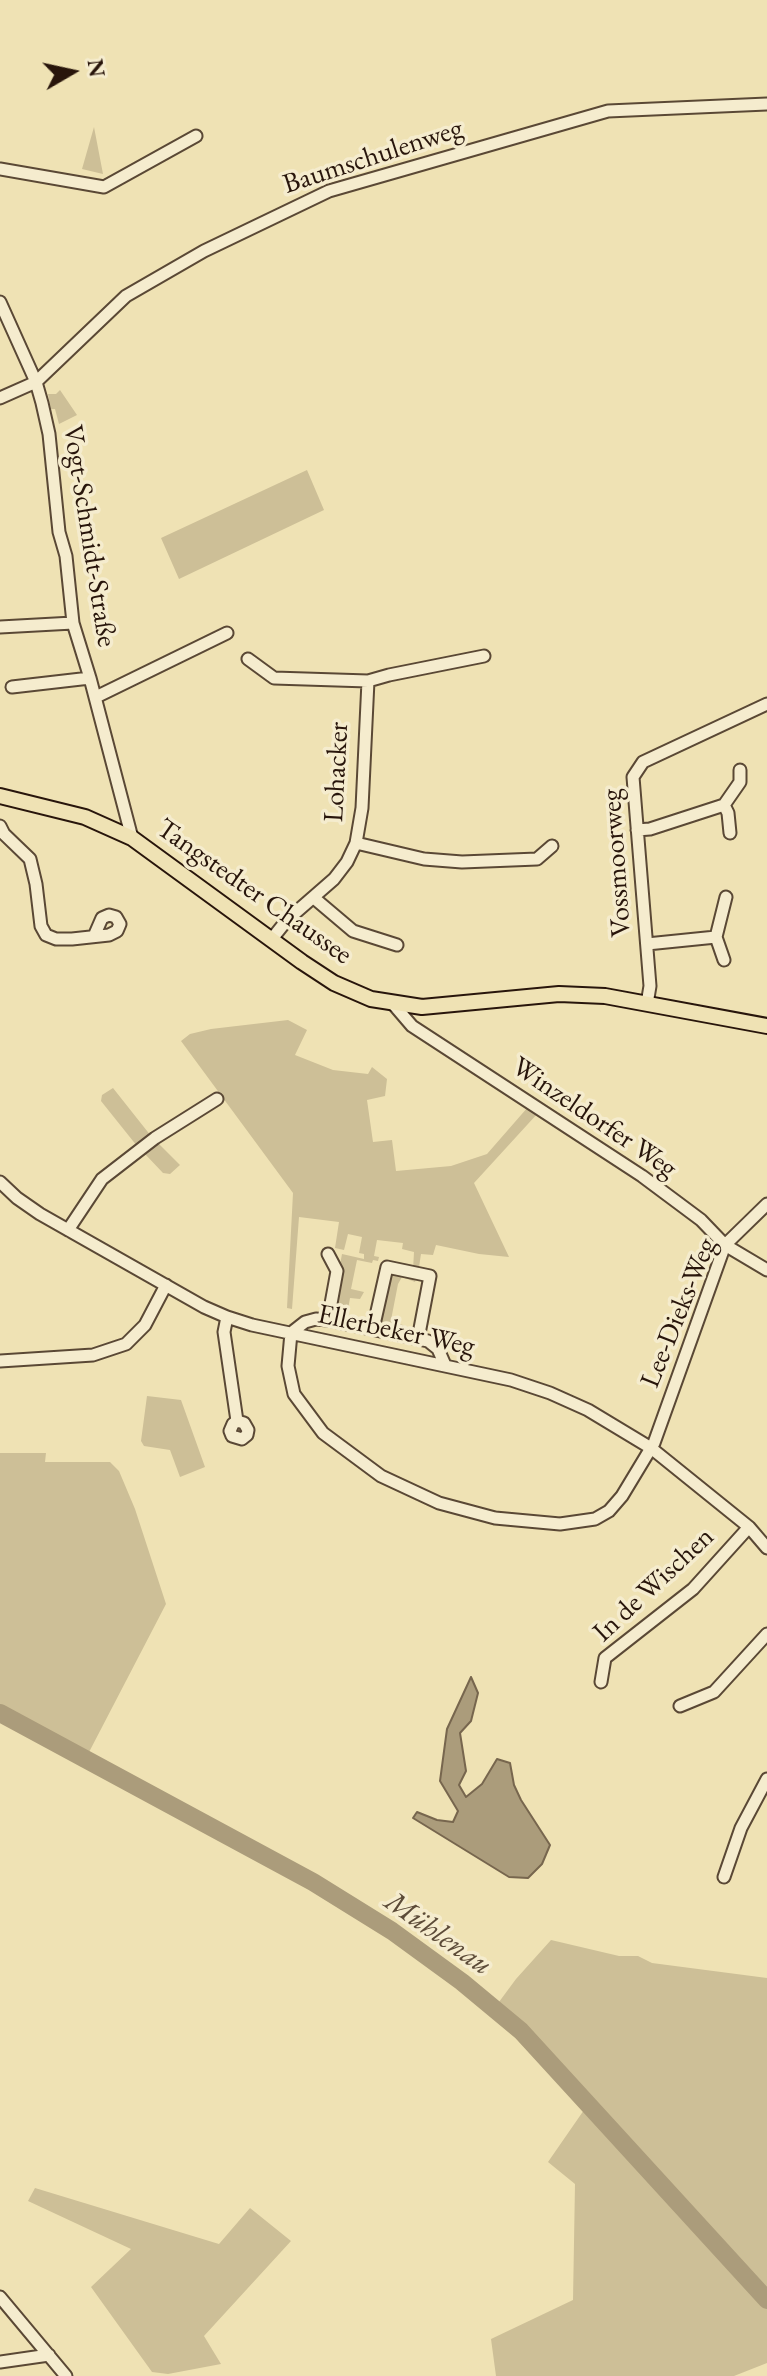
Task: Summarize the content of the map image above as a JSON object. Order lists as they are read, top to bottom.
{
  "streets": {
    "main road": ["Tangstedter Chaussee"],
    "street": [
      "Baumschulenweg",
      "Vogt-Schmidt-Straße",
      "Lohacker",
      "Vossmoorweg",
      "Winzeldorfer Weg",
      "Lee-Dieks-Weg",
      "Ellerbeker Weg",
      "In de Wischen"
    ]
  },
  "crossings": [
    ["Baumschulenweg", "Vogt-Schmidt-Straße"],
    ["Vogt-Schmidt-Straße", "Tangstedter Chaussee"],
    ["Lohacker", "Tangstedter Chaussee"],
    ["Vossmoorweg", "Tangstedter Chaussee"],
    ["Tangstedter Chaussee", "Winzeldorfer Weg"],
    ["Winzeldorfer Weg", "Lee-Dieks-Weg"],
    ["Lee-Dieks-Weg", "Ellerbeker Weg"],
    ["Ellerbeker Weg", "In de Wischen"]
  ],
  "water": ["Mühlenau"],
  "north": "right"
}
